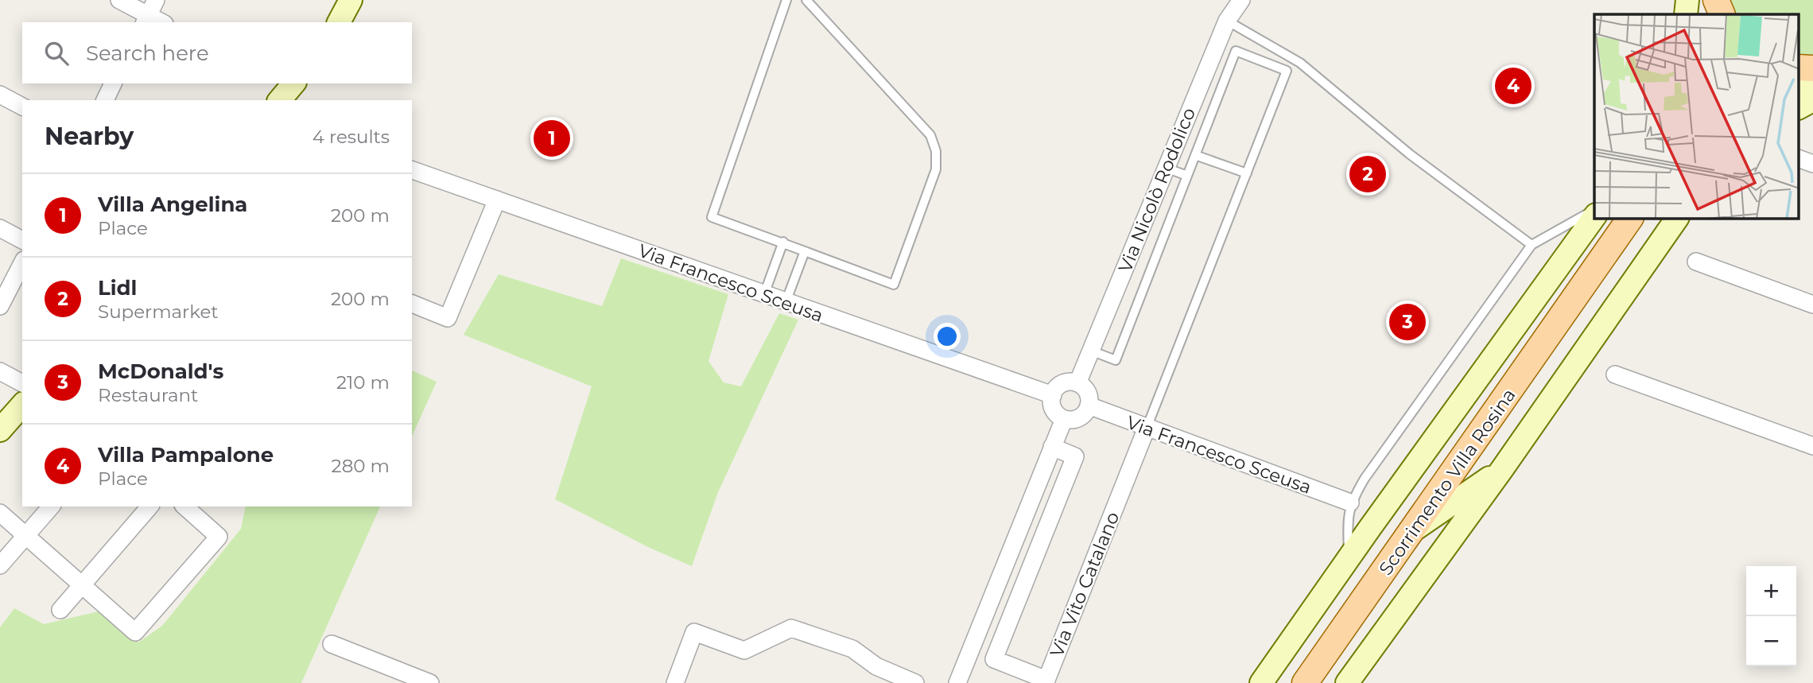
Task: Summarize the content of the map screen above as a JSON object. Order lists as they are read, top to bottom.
{
  "streets": {
    "main road": ["Scorrimento Villa Rosina"],
    "street": ["Via Nicolò Rodolico", "Via Francesco Sceusa", "Via Vito Catalano"]
  },
  "crossings": [
    ["Via Nicolò Rodolico", "Via Francesco Sceusa"],
    ["Via Francesco Sceusa", "Via Vito Catalano"]
  ],
  "page": {
    "search": "Search here",
    "pins": [
      "4",
      "1",
      "2",
      "3"
    ],
    "heading": ["Nearby", "4 results"],
    "list": [
      {
        "mark": "1",
        "name": "Villa Angelina",
        "note": "Place",
        "value": "200 m"
      },
      {
        "mark": "2",
        "name": "Lidl",
        "note": "Supermarket",
        "value": "200 m"
      },
      {
        "mark": "3",
        "name": "McDonald's",
        "note": "Restaurant",
        "value": "210 m"
      },
      {
        "mark": "4",
        "name": "Villa Pampalone",
        "note": "Place",
        "value": "280 m"
      }
    ],
    "map_buttons": ["+", "−"]
  }
}
